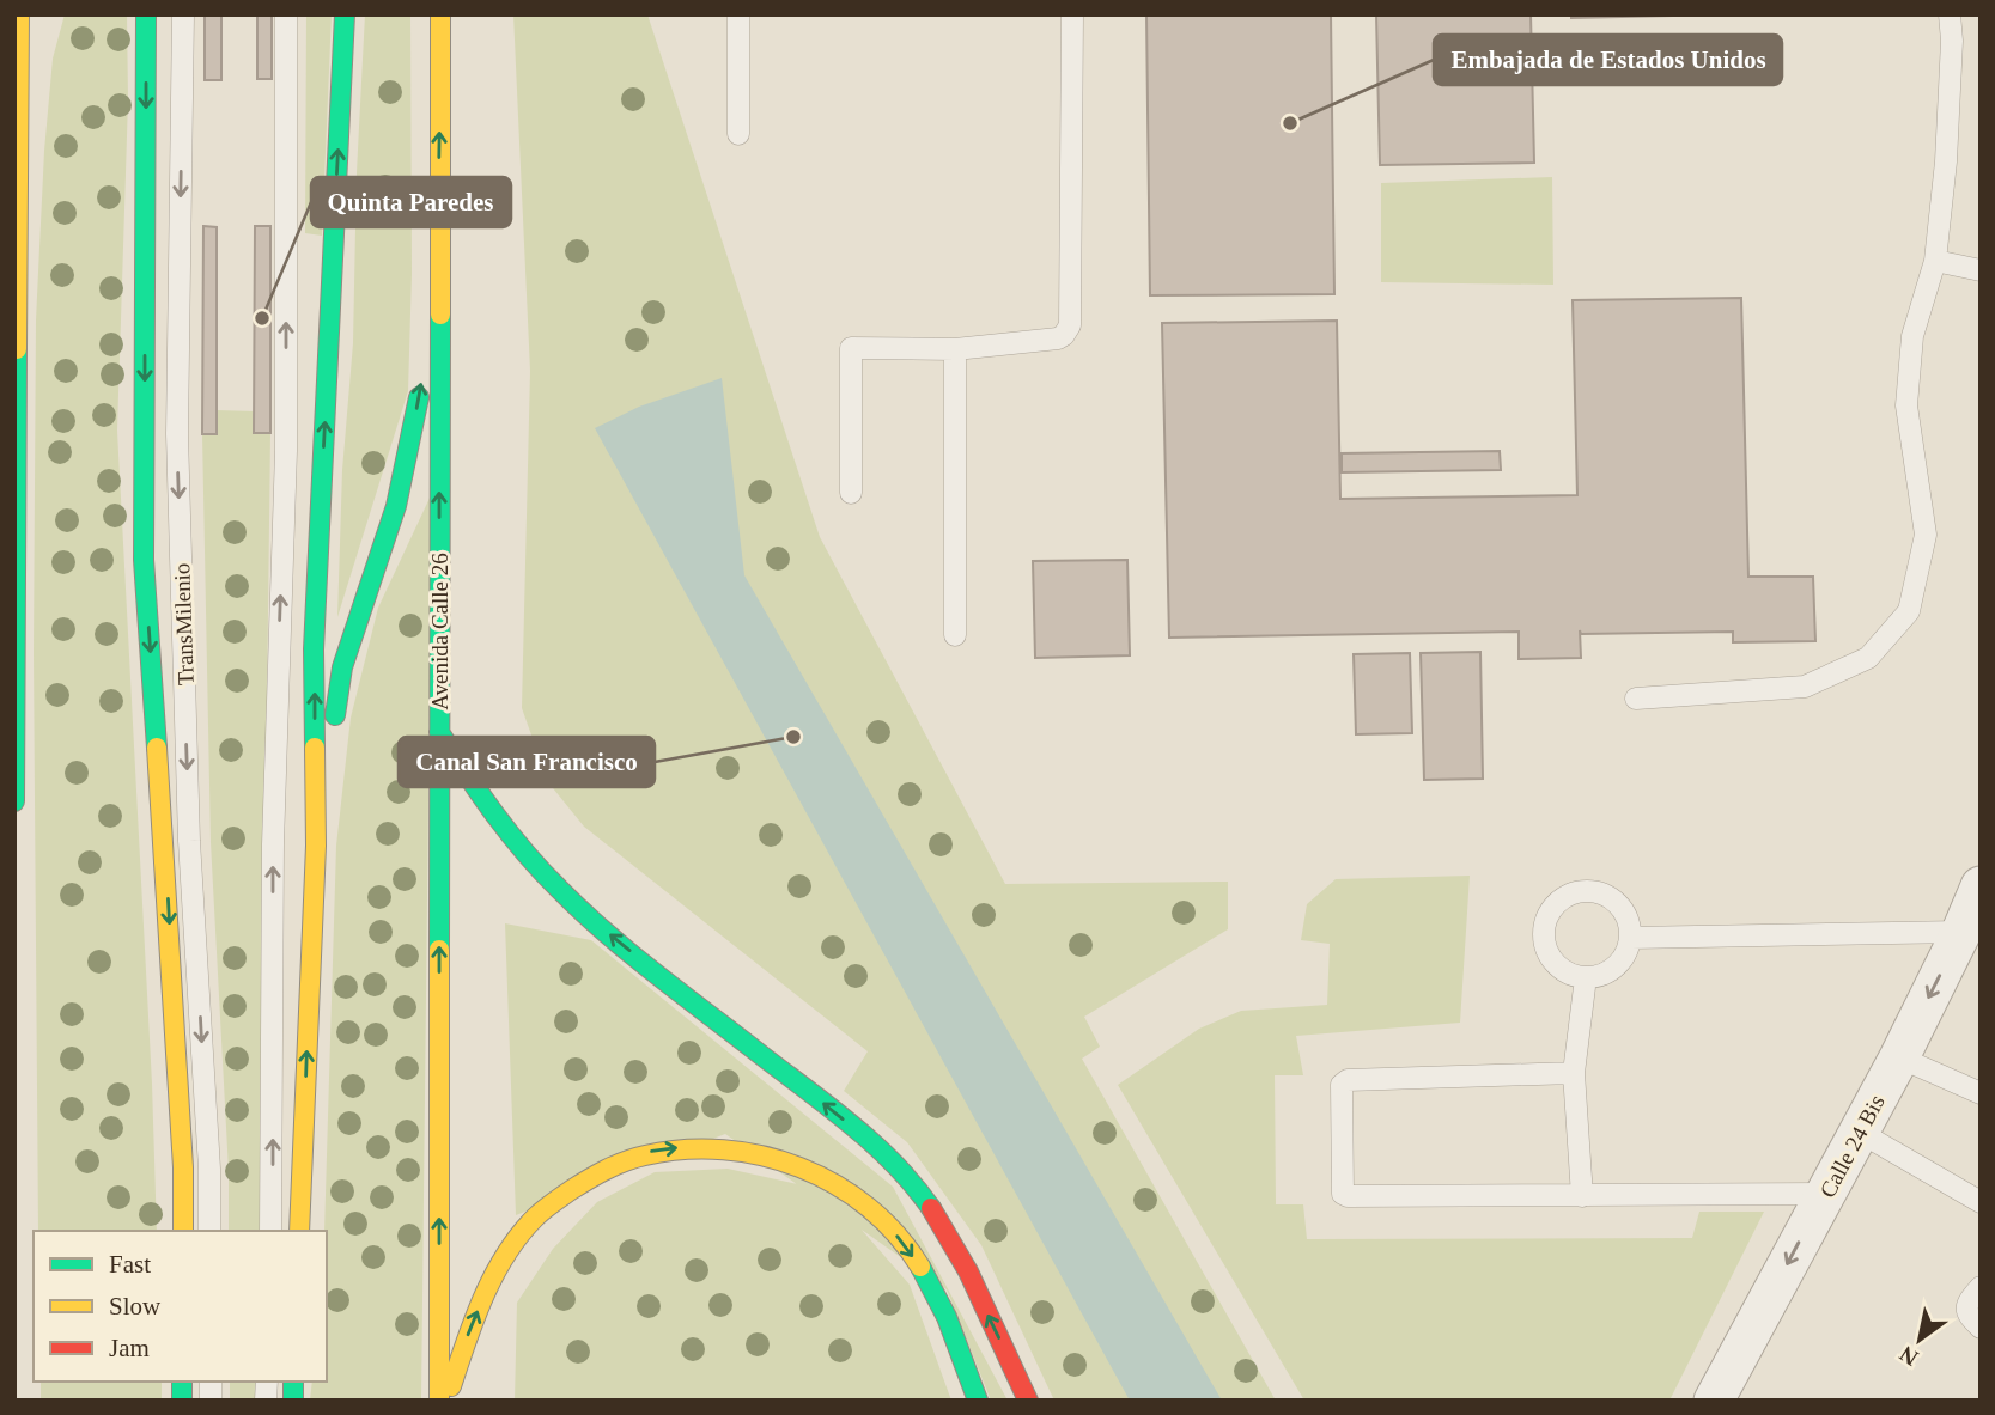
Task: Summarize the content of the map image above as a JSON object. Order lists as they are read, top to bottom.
{
  "streets": {
    "main road": ["Avenida Calle 26"],
    "street": ["Calle 24 Bis"],
    "lane": ["TransMilenio"]
  },
  "one_way": ["Calle 24 Bis"],
  "places": ["Embajada de Estados Unidos", "Quinta Paredes", "Canal San Francisco"],
  "legend": ["Fast", "Slow", "Jam"],
  "north": "bottom left"
}
